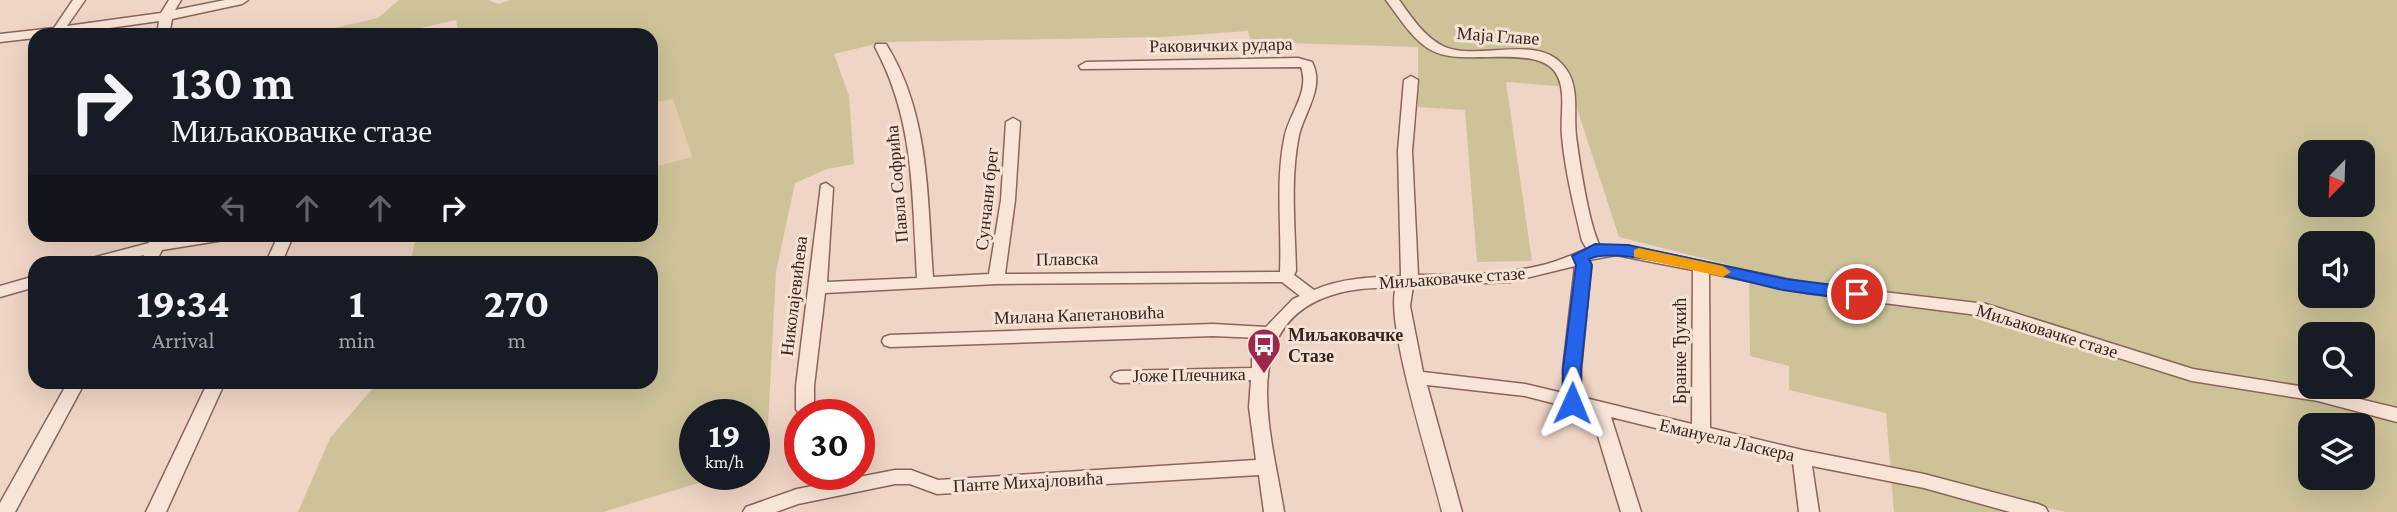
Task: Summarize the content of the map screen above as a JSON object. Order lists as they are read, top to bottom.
{
  "streets": {
    "street": [
      "Маја Главе",
      "Раковичких рудара",
      "Павла Софрића",
      "Сунчани брег",
      "Плавска",
      "Миљаковачке стазе",
      "Николајевићева",
      "Милана Капетановића",
      "Бранке Ђукић",
      "Јоже Плечника",
      "Емануела Ласкера",
      "Панте Михајловића"
    ]
  },
  "crossings": [
    ["Маја Главе", "Миљаковачке стазе"],
    ["Раковичких рудара", "Плавска"],
    ["Павла Софрића", "Плавска"],
    ["Сунчани брег", "Плавска"],
    ["Плавска", "Николајевићева"],
    ["Миљаковачке стазе", "Милана Капетановића"],
    ["Миљаковачке стазе", "Бранке Ђукић"],
    ["Миљаковачке стазе", "Јоже Плечника"],
    ["Миљаковачке стазе", "Панте Михајловића"],
    ["Бранке Ђукић", "Емануела Ласкера"]
  ],
  "places": {
    "bus stop": ["Миљаковачке Стазе"]
  },
  "north": "bottom left",
  "page": {
    "turn": ["130 m", "Миљаковачке стазе"],
    "eta": [
      "19:34",
      "Arrival",
      "1",
      "min",
      "270",
      "m"
    ],
    "speed": "19 km/h",
    "limit": "30"
  }
}
